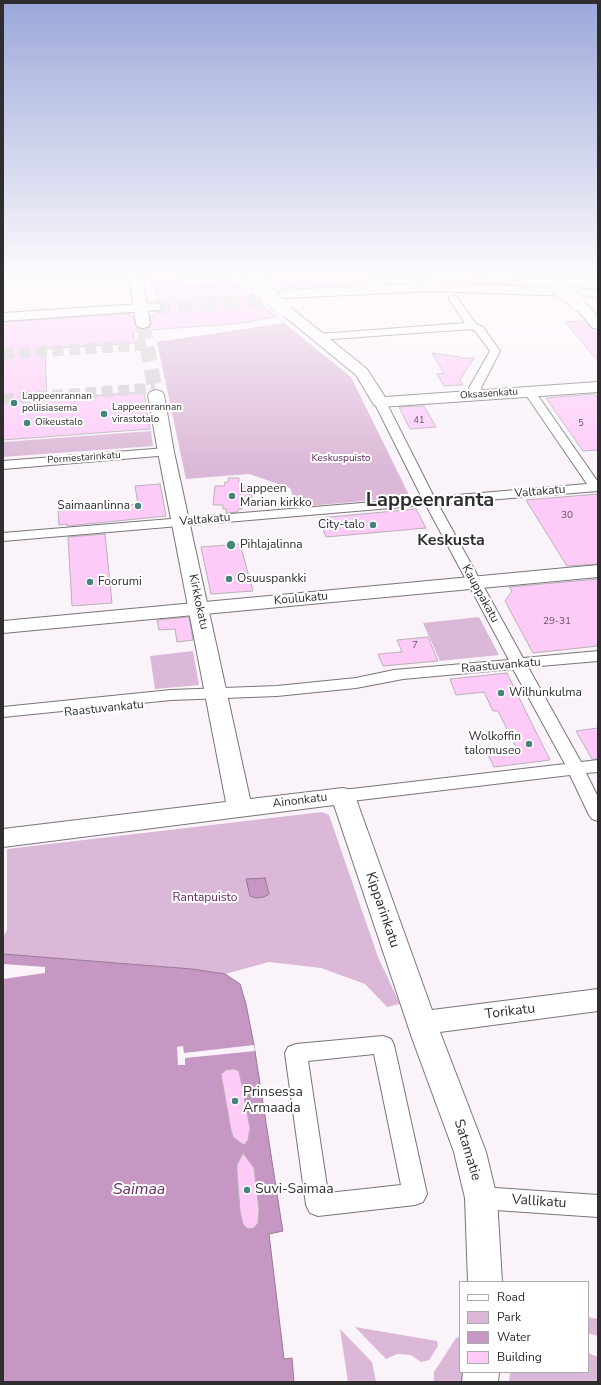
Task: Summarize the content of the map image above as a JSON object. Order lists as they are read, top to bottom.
{
  "streets": {
    "street": [
      "Oksasenkatu",
      "Pormestarinkatu",
      "Valtakatu",
      "Kauppakatu",
      "Koulukatu",
      "Kirkkokatu",
      "Raastuvankatu",
      "Ainonkatu",
      "Kipparinkatu",
      "Torikatu",
      "Satamatie",
      "Vallikatu"
    ]
  },
  "crossings": [
    ["Oksasenkatu", "Kauppakatu"],
    ["Pormestarinkatu", "Kirkkokatu"],
    ["Valtakatu", "Kauppakatu"],
    ["Valtakatu", "Kirkkokatu"],
    ["Kauppakatu", "Koulukatu"],
    ["Kauppakatu", "Raastuvankatu"],
    ["Kauppakatu", "Ainonkatu"],
    ["Koulukatu", "Kirkkokatu"],
    ["Kirkkokatu", "Raastuvankatu"],
    ["Kirkkokatu", "Ainonkatu"],
    ["Ainonkatu", "Kipparinkatu"],
    ["Kipparinkatu", "Torikatu"],
    ["Kipparinkatu", "Satamatie"],
    ["Torikatu", "Satamatie"],
    ["Satamatie", "Vallikatu"]
  ],
  "districts": ["Lappeenranta", "Keskusta"],
  "water": ["Saimaa"],
  "parks": ["Keskuspuisto", "Rantapuisto"],
  "places": [
    "Lappeenrannan poliisiasema",
    "Lappeenrannan virastotalo",
    "Oikeustalo",
    "Lappeen Marian kirkko",
    "Saimaanlinna",
    "City-talo",
    "Pihlajalinna",
    "Osuuspankki",
    "Foorumi",
    "Wilhunkulma",
    "Wolkoffin talomuseo",
    "Prinsessa Armaada",
    "Suvi-Saimaa"
  ],
  "house_numbers": [
    "41",
    "5",
    "30",
    "29-31",
    "7"
  ],
  "legend": [
    "Road",
    "Park",
    "Water",
    "Building"
  ]
}
